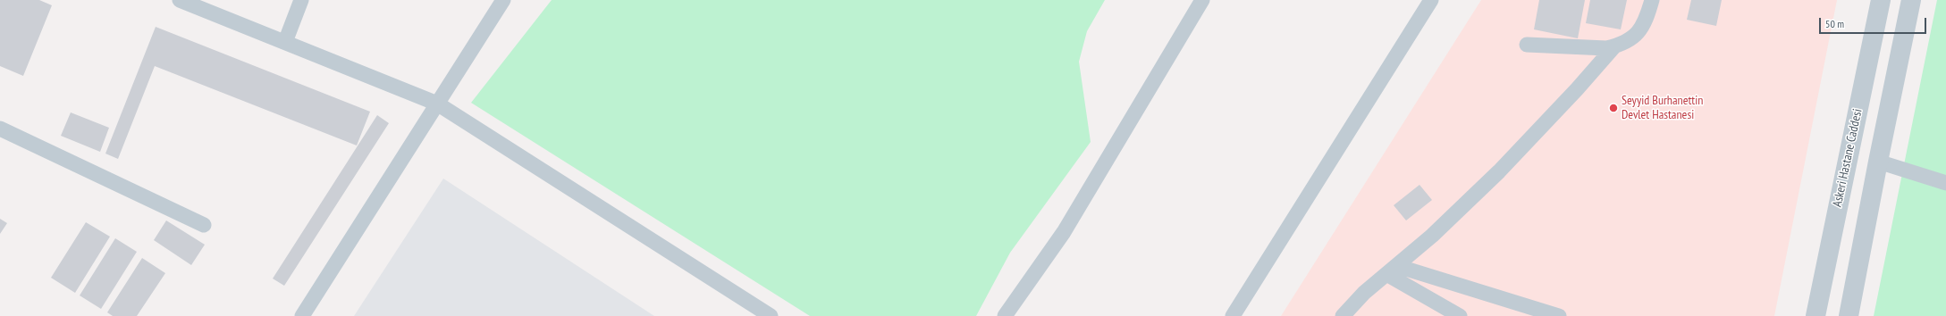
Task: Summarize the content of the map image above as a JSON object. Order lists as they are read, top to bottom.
{
  "streets": {
    "street": ["Askeri Hastane Caddesi"]
  },
  "places": ["Seyyid Burhanettin Devlet Hastanesi"],
  "scale_bar": "50 m"
}
